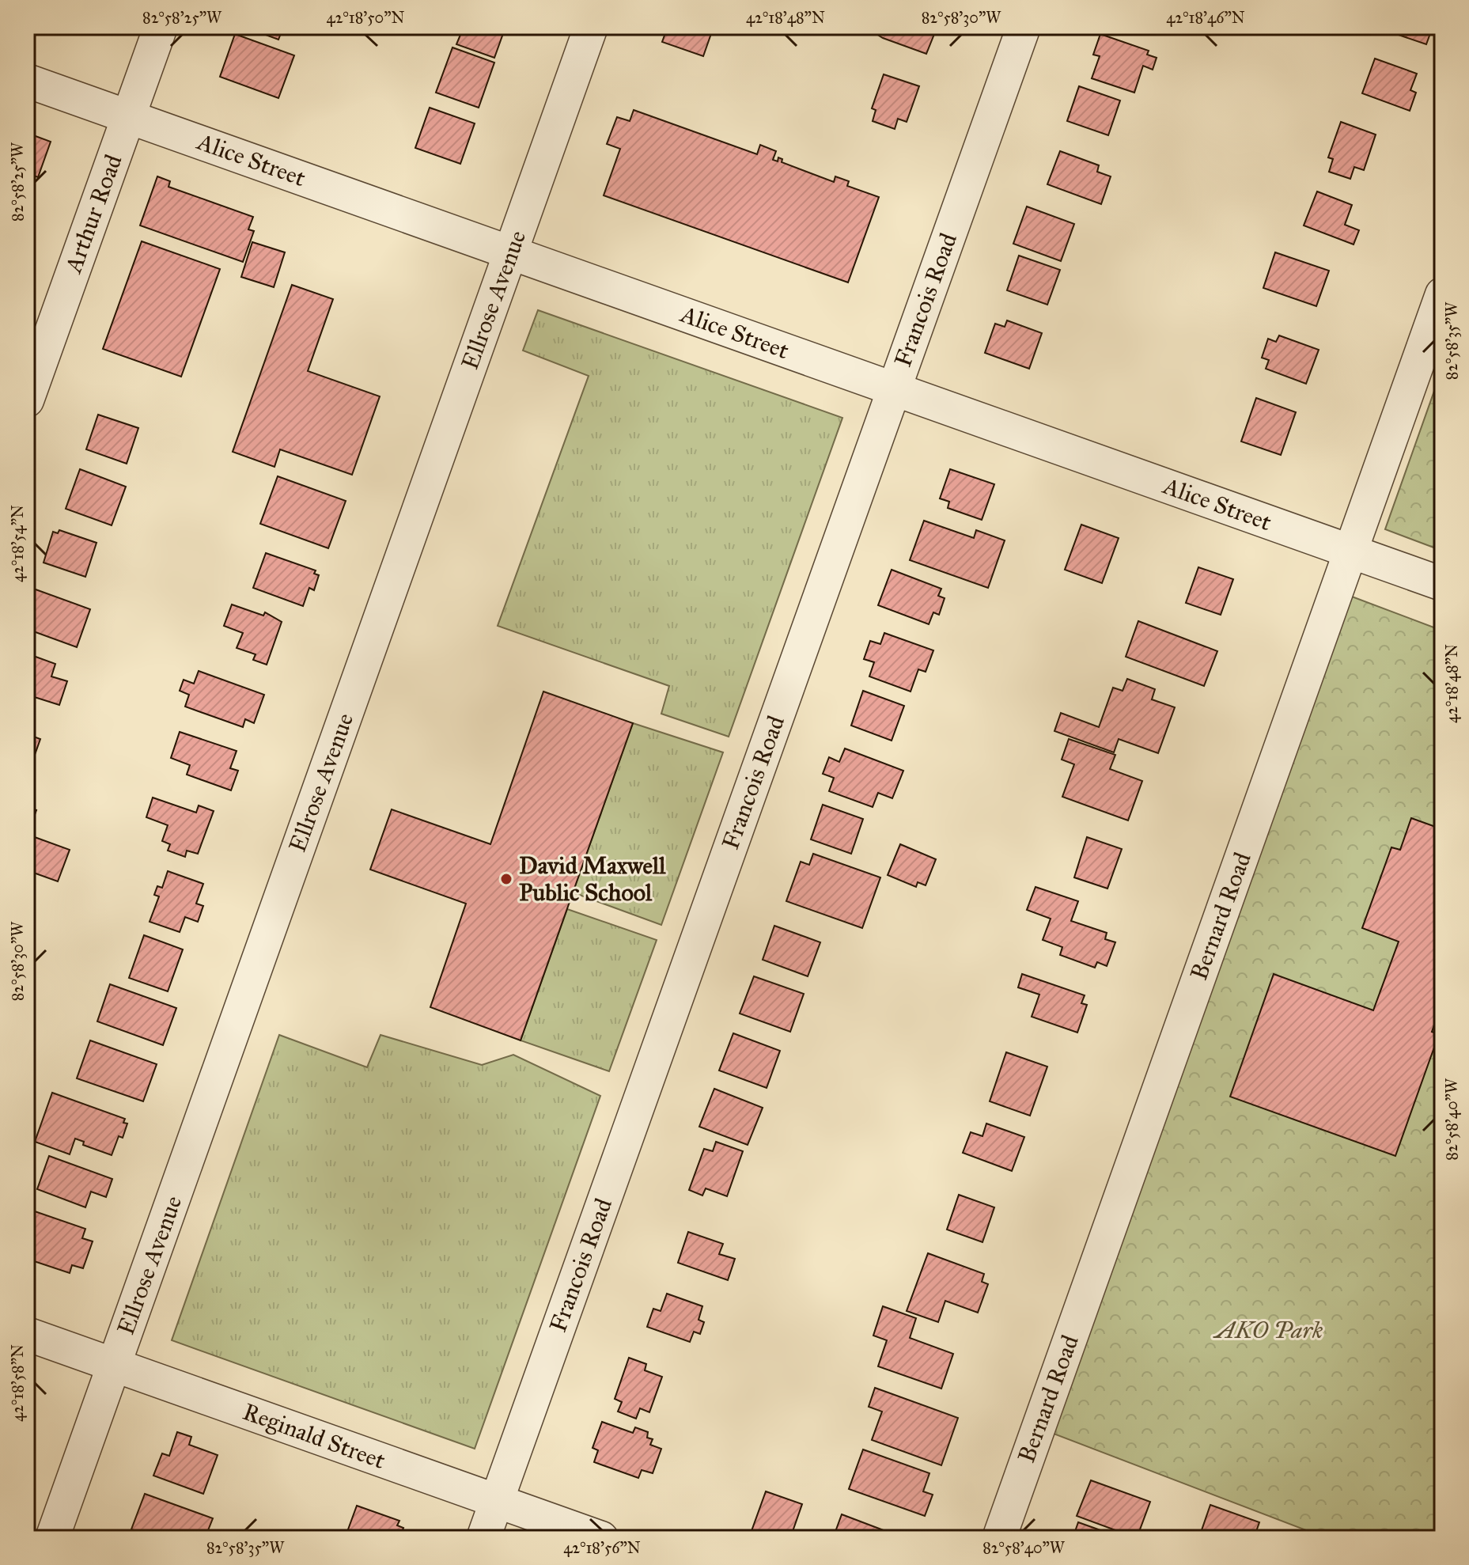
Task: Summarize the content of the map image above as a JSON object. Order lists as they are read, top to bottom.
{
  "streets": {
    "street": [
      "Alice Street",
      "Arthur Road",
      "Ellrose Avenue",
      "Francois Road",
      "Bernard Road",
      "Reginald Street"
    ]
  },
  "crossings": [
    ["Alice Street", "Arthur Road"],
    ["Alice Street", "Ellrose Avenue"],
    ["Alice Street", "Francois Road"],
    ["Alice Street", "Bernard Road"],
    ["Ellrose Avenue", "Reginald Street"],
    ["Francois Road", "Reginald Street"]
  ],
  "parks": ["AKO Park"],
  "places": ["David Maxwell Public School"],
  "coordinates": [
    "82°58'25\"W",
    "42°18'50\"N",
    "42°18'48\"N",
    "82°58'30\"W",
    "42°18'46\"N",
    "82°58'35\"W",
    "42°18'54\"N",
    "82°58'40\"W",
    "42°18'58\"N",
    "42°18'56\"N"
  ]
}
